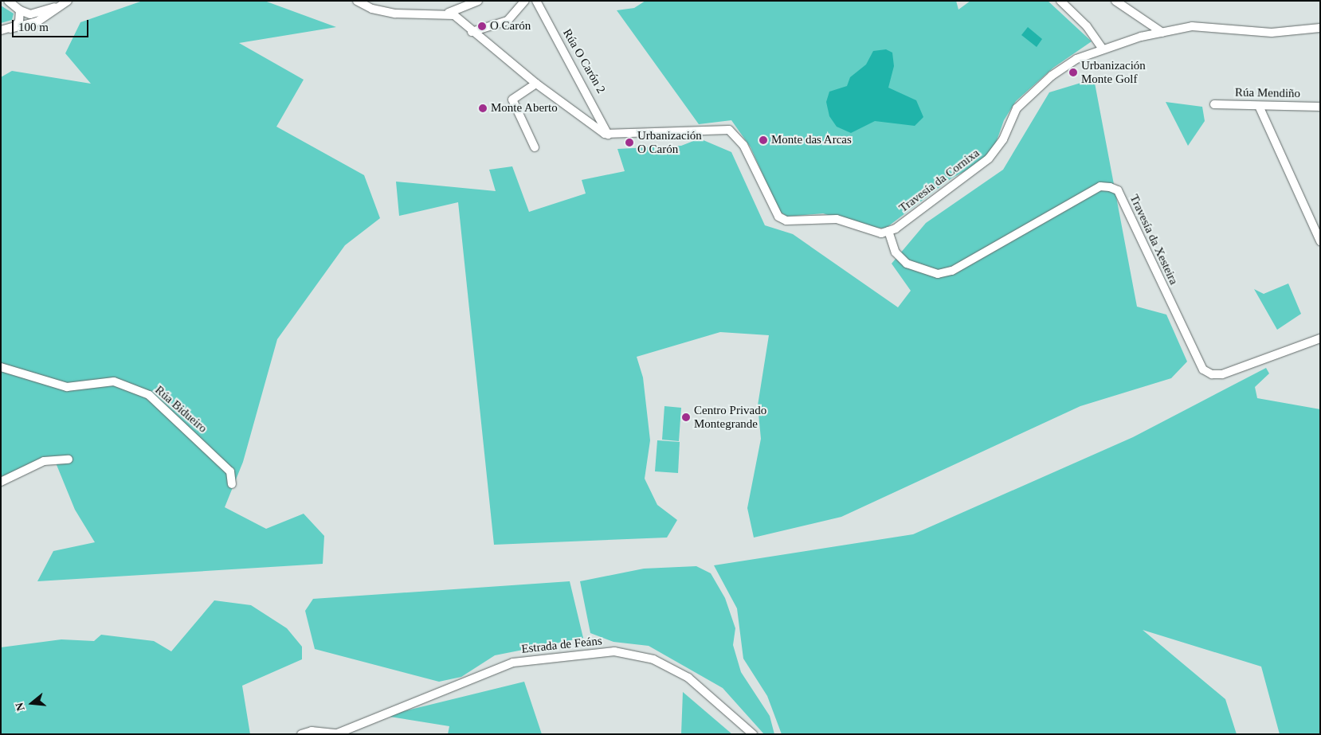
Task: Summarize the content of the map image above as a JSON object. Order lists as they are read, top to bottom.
{
  "streets": {
    "street": [
      "Rúa O Carón 2",
      "Rúa Mendiño",
      "Travesía da Cornixa",
      "Travesía da Xesteira",
      "Rúa Bidueiro",
      "Estrada de Feáns"
    ]
  },
  "crossings": [
    ["Travesía da Cornixa", "Travesía da Xesteira"]
  ],
  "places": [
    "O Carón",
    "Urbanización Monte Golf",
    "Monte Aberto",
    "Monte das Arcas",
    "Urbanización O Carón",
    "Centro Privado Montegrande"
  ],
  "scale_bar": "100 m",
  "north": "left"
}
